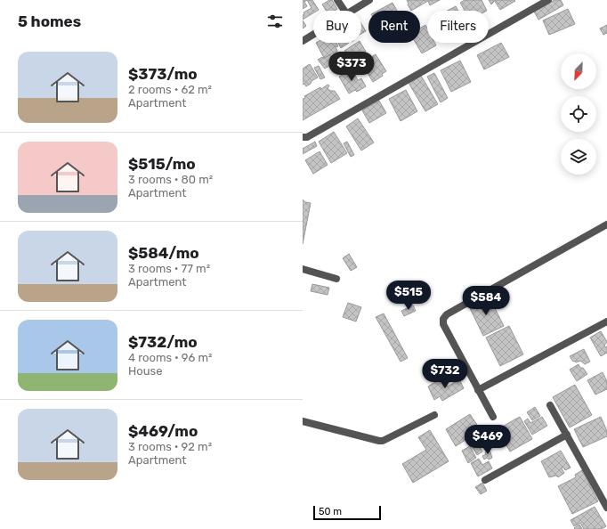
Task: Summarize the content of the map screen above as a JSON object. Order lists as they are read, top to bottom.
{
  "scale_bar": "50 m",
  "north": "bottom left",
  "page": {
    "heading": "5 homes",
    "chip": ["Buy", "Rent", "Filters"],
    "list": [
      {
        "name": "$373/mo",
        "note": "2 rooms · 62 m² · Apartment"
      },
      {
        "name": "$515/mo",
        "note": "3 rooms · 80 m² · Apartment"
      },
      {
        "name": "$584/mo",
        "note": "3 rooms · 77 m² · Apartment"
      },
      {
        "name": "$732/mo",
        "note": "4 rooms · 96 m² · House"
      },
      {
        "name": "$469/mo",
        "note": "3 rooms · 92 m² · Apartment"
      }
    ],
    "price": [
      "$373",
      "$515",
      "$584",
      "$732",
      "$469"
    ],
    "scale": "50 m"
  }
}
